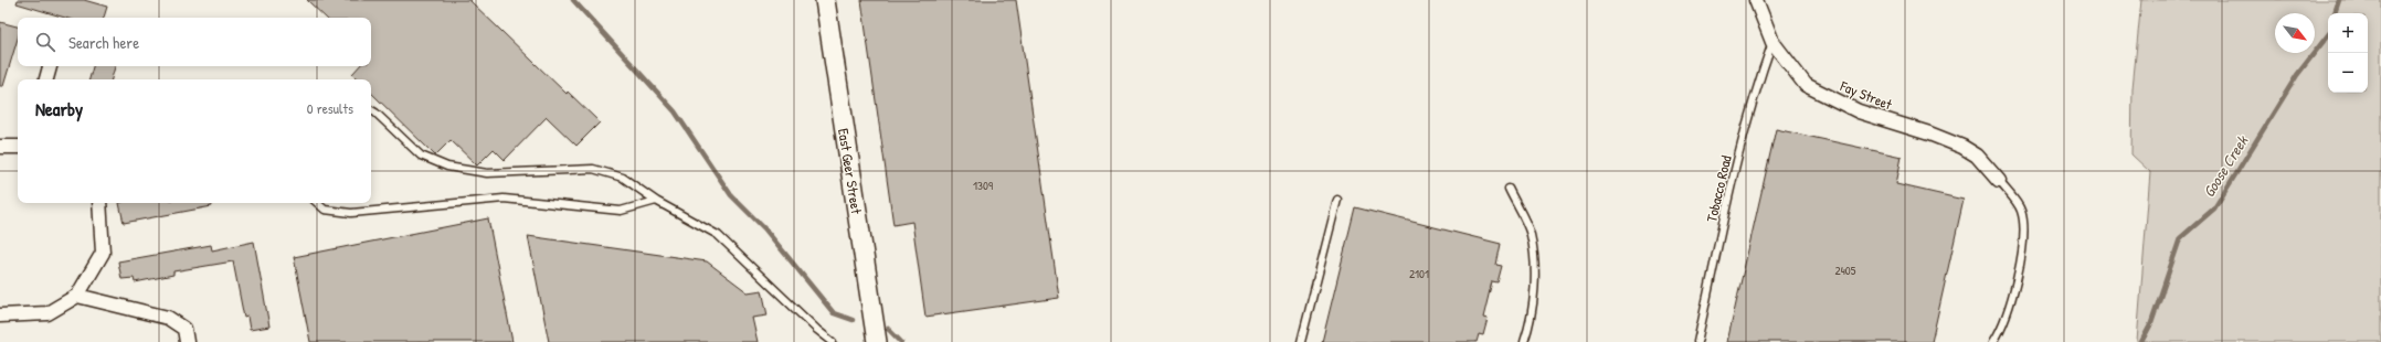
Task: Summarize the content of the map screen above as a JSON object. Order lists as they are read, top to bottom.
{
  "streets": {
    "main road": ["East Geer Street"],
    "street": ["Fay Street"],
    "lane": ["Tobacco Road"]
  },
  "crossings": [
    ["Fay Street", "Tobacco Road"]
  ],
  "water": ["Goose Creek"],
  "house_numbers": ["1309", "2405", "2101"],
  "north": "bottom right",
  "page": {
    "map_buttons": ["+", "−"],
    "search": "Search here",
    "heading": ["Nearby", "0 results"]
  }
}
